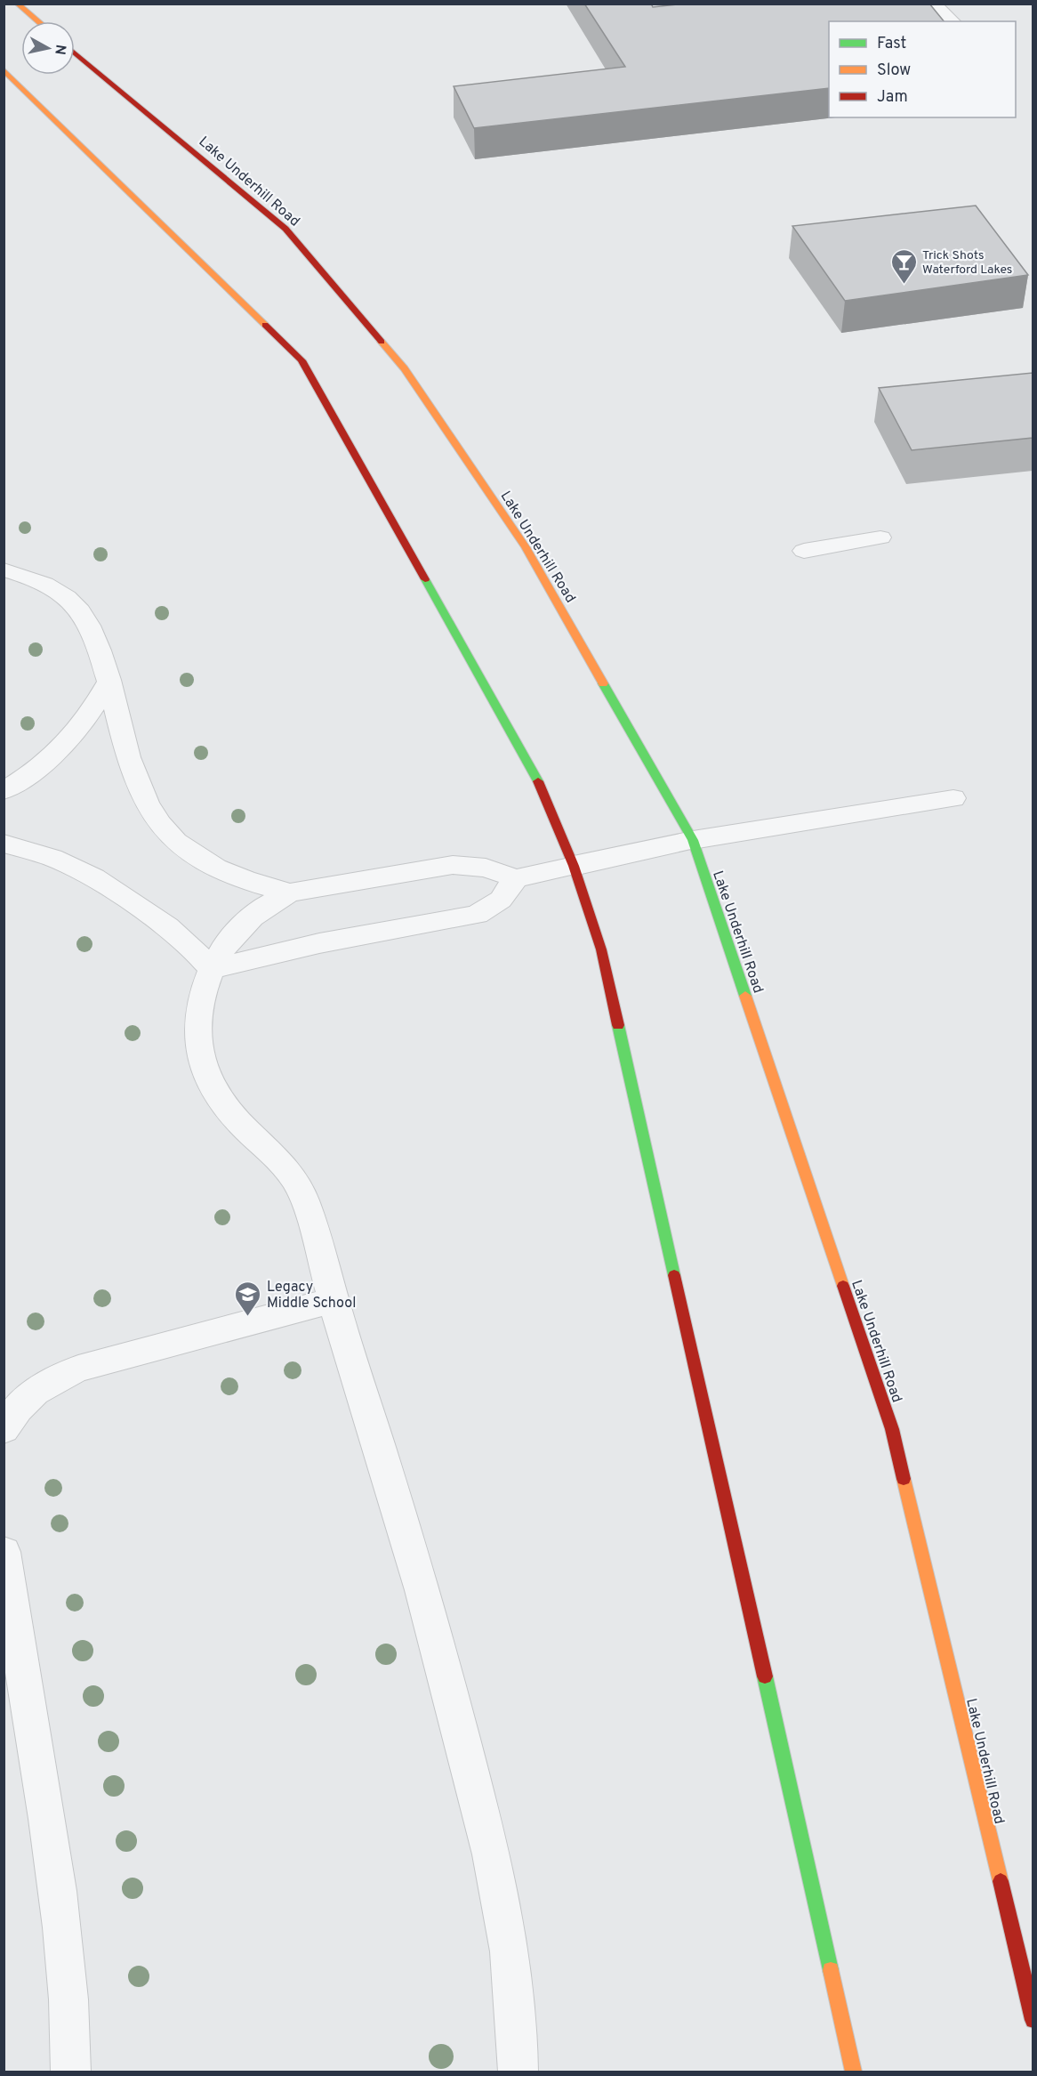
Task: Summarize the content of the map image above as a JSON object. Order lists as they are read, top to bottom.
{
  "streets": {
    "street": ["Lake Underhill Road"]
  },
  "places": {
    "bar": ["Trick Shots Waterford Lakes"],
    "school or university": ["Legacy Middle School"]
  },
  "legend": ["Fast", "Slow", "Jam"],
  "north": "right"
}
